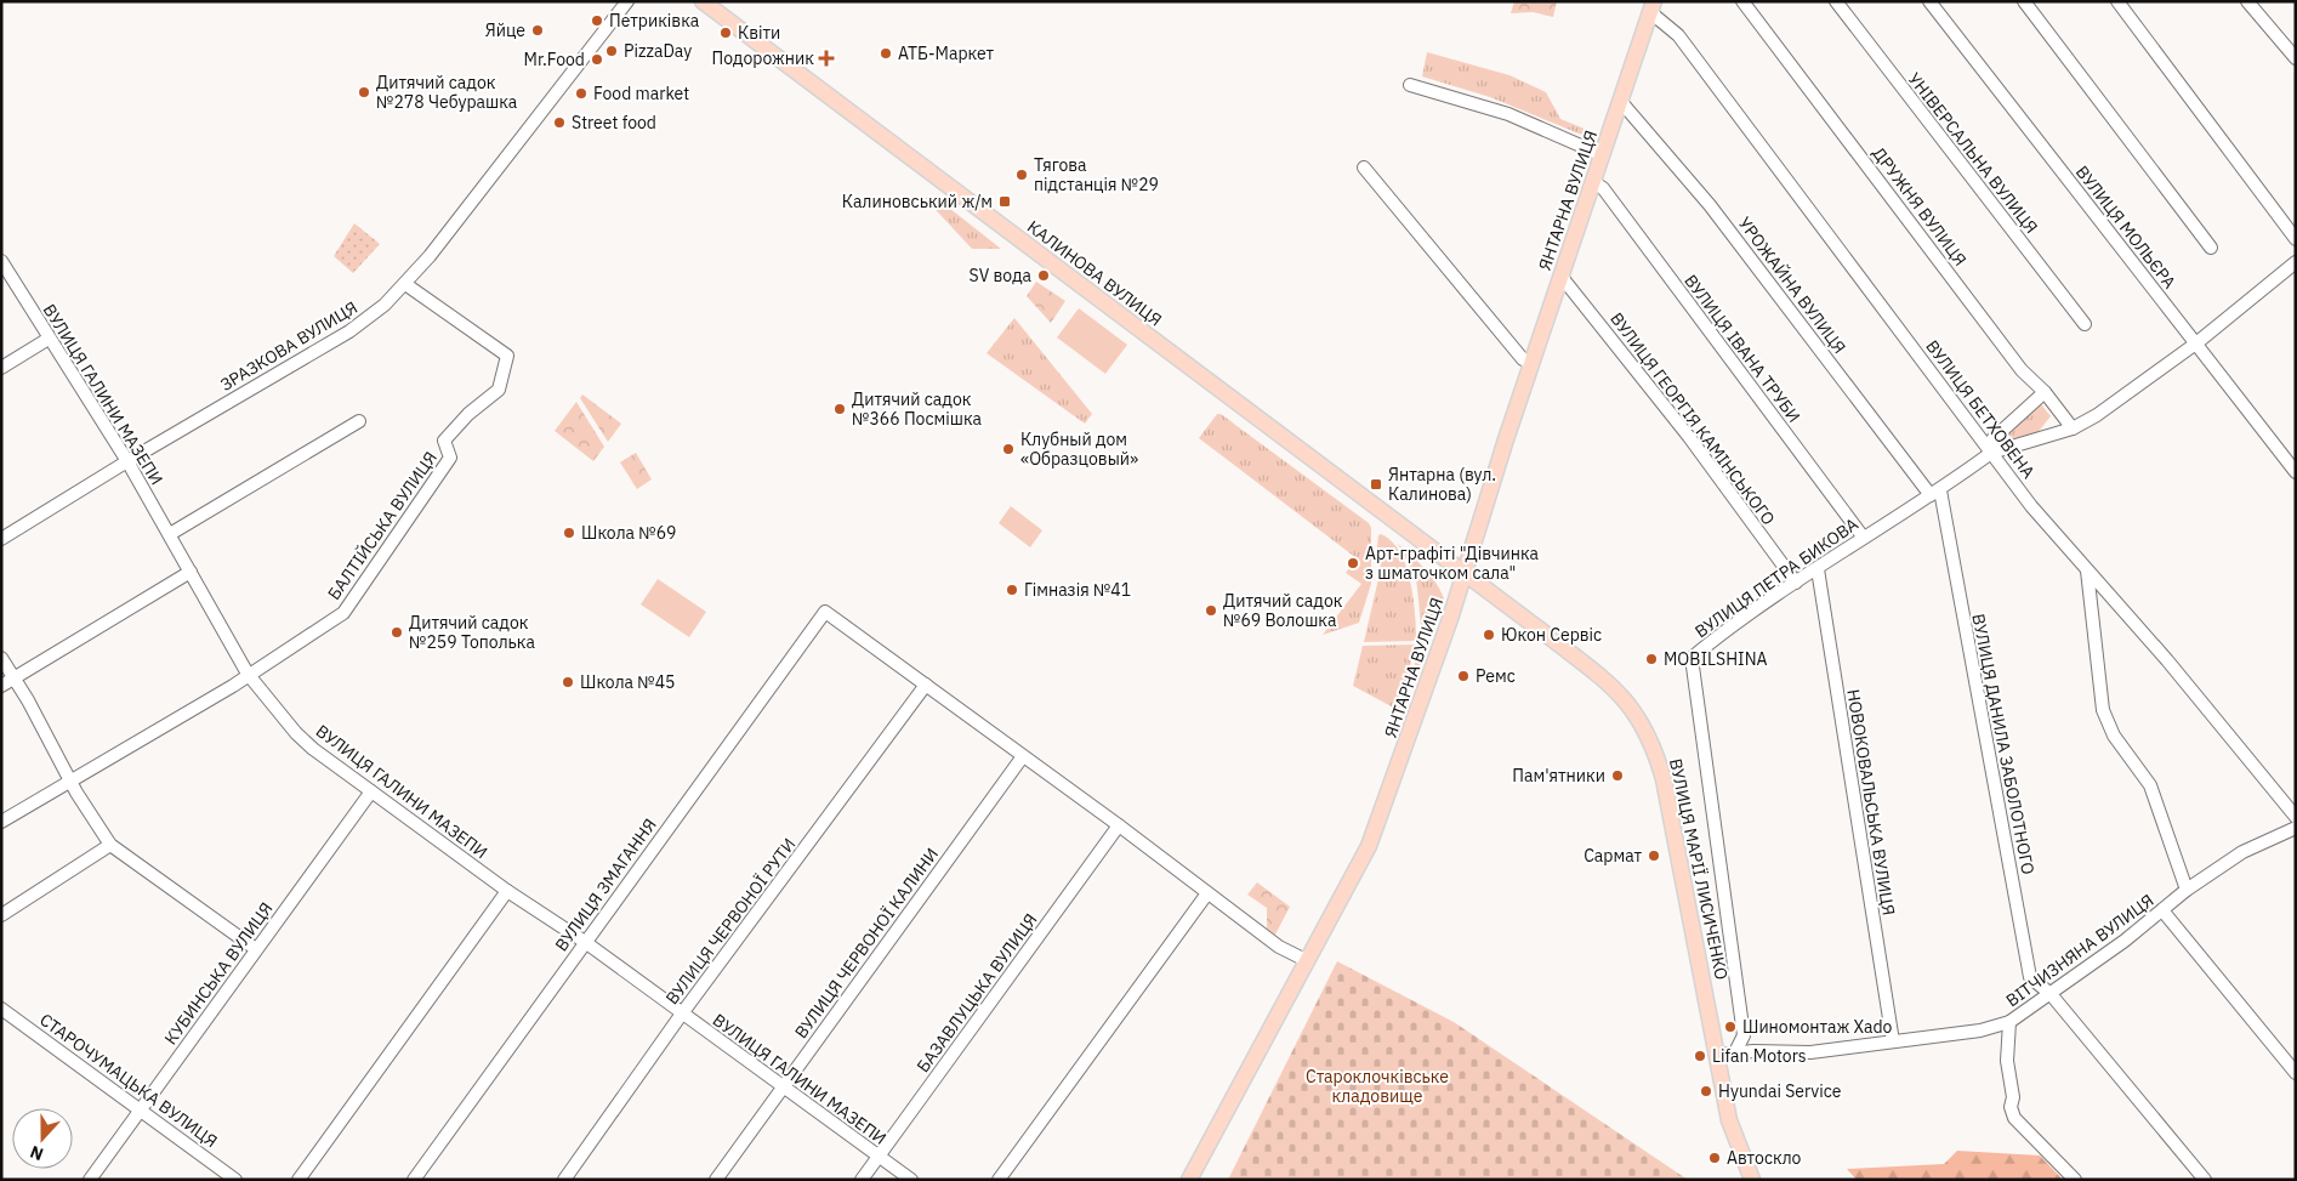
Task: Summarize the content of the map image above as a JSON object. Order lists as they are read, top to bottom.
{
  "streets": {
    "main road": ["ЯНТАРНА ВУЛИЦЯ", "КАЛИНОВА ВУЛИЦЯ", "ВУЛИЦЯ МАРІЇ ЛИСИЧЕНКО"],
    "street": [
      "УНІВЕРСАЛЬНА ВУЛИЦЯ",
      "ДРУЖНЯ ВУЛИЦЯ",
      "ВУЛИЦЯ МОЛЬЄРА",
      "УРОЖАЙНА ВУЛИЦЯ",
      "ЗРАЗКОВА ВУЛИЦЯ",
      "ВУЛИЦЯ ІВАНА ТРУБИ",
      "ВУЛИЦЯ ГАЛИНИ МАЗЕПИ",
      "ВУЛИЦЯ БЕТХОВЕНА",
      "ВУЛИЦЯ ГЕОРГІЯ КАМІНСЬКОГО",
      "БАЛТІЙСЬКА ВУЛИЦЯ",
      "ВУЛИЦЯ ПЕТРА БИКОВА",
      "ВУЛИЦЯ ДАНИЛА ЗАБОЛОТНОГО",
      "НОВОКОВАЛЬСЬКА ВУЛИЦЯ",
      "ВУЛИЦЯ ЗМАГАННЯ",
      "ВУЛИЦЯ ЧЕРВОНОЇ РУТИ",
      "ВУЛИЦЯ ЧЕРВОНОЇ КАЛИНИ",
      "ВІТЧИЗНЯНА ВУЛИЦЯ",
      "КУБИНСЬКА ВУЛИЦЯ",
      "БАЗАВЛУЦЬКА ВУЛИЦЯ",
      "СТАРОЧУМАЦЬКА ВУЛИЦЯ"
    ]
  },
  "crossings": [
    ["ЯНТАРНА ВУЛИЦЯ", "КАЛИНОВА ВУЛИЦЯ"],
    ["ЯНТАРНА ВУЛИЦЯ", "УРОЖАЙНА ВУЛИЦЯ"],
    ["ЯНТАРНА ВУЛИЦЯ", "ВУЛИЦЯ ІВАНА ТРУБИ"],
    ["ЯНТАРНА ВУЛИЦЯ", "ВУЛИЦЯ БЕТХОВЕНА"],
    ["ЯНТАРНА ВУЛИЦЯ", "ВУЛИЦЯ ГЕОРГІЯ КАМІНСЬКОГО"],
    ["ЯНТАРНА ВУЛИЦЯ", "ВУЛИЦЯ МАРІЇ ЛИСИЧЕНКО"],
    ["ДРУЖНЯ ВУЛИЦЯ", "ВУЛИЦЯ ПЕТРА БИКОВА"],
    ["КАЛИНОВА ВУЛИЦЯ", "ВУЛИЦЯ МАРІЇ ЛИСИЧЕНКО"],
    ["УРОЖАЙНА ВУЛИЦЯ", "ВУЛИЦЯ ПЕТРА БИКОВА"],
    ["УРОЖАЙНА ВУЛИЦЯ", "ВУЛИЦЯ ДАНИЛА ЗАБОЛОТНОГО"],
    ["ЗРАЗКОВА ВУЛИЦЯ", "ВУЛИЦЯ ГАЛИНИ МАЗЕПИ"],
    ["ЗРАЗКОВА ВУЛИЦЯ", "БАЛТІЙСЬКА ВУЛИЦЯ"],
    ["ВУЛИЦЯ ІВАНА ТРУБИ", "ВУЛИЦЯ ПЕТРА БИКОВА"],
    ["ВУЛИЦЯ ГАЛИНИ МАЗЕПИ", "БАЛТІЙСЬКА ВУЛИЦЯ"],
    ["ВУЛИЦЯ ГАЛИНИ МАЗЕПИ", "ВУЛИЦЯ ЗМАГАННЯ"],
    ["ВУЛИЦЯ ГАЛИНИ МАЗЕПИ", "ВУЛИЦЯ ЧЕРВОНОЇ РУТИ"],
    ["ВУЛИЦЯ ГАЛИНИ МАЗЕПИ", "ВУЛИЦЯ ЧЕРВОНОЇ КАЛИНИ"],
    ["ВУЛИЦЯ ГАЛИНИ МАЗЕПИ", "КУБИНСЬКА ВУЛИЦЯ"],
    ["ВУЛИЦЯ ГАЛИНИ МАЗЕПИ", "БАЗАВЛУЦЬКА ВУЛИЦЯ"],
    ["ВУЛИЦЯ БЕТХОВЕНА", "ВУЛИЦЯ ПЕТРА БИКОВА"],
    ["ВУЛИЦЯ ГЕОРГІЯ КАМІНСЬКОГО", "ВУЛИЦЯ ПЕТРА БИКОВА"],
    ["ВУЛИЦЯ ПЕТРА БИКОВА", "ВУЛИЦЯ ДАНИЛА ЗАБОЛОТНОГО"],
    ["ВУЛИЦЯ ПЕТРА БИКОВА", "НОВОКОВАЛЬСЬКА ВУЛИЦЯ"],
    ["ВУЛИЦЯ ПЕТРА БИКОВА", "ВІТЧИЗНЯНА ВУЛИЦЯ"],
    ["ВУЛИЦЯ ДАНИЛА ЗАБОЛОТНОГО", "ВІТЧИЗНЯНА ВУЛИЦЯ"],
    ["НОВОКОВАЛЬСЬКА ВУЛИЦЯ", "ВІТЧИЗНЯНА ВУЛИЦЯ"],
    ["ВУЛИЦЯ МАРІЇ ЛИСИЧЕНКО", "ВІТЧИЗНЯНА ВУЛИЦЯ"],
    ["ВУЛИЦЯ ЗМАГАННЯ", "ВУЛИЦЯ ЧЕРВОНОЇ РУТИ"],
    ["КУБИНСЬКА ВУЛИЦЯ", "СТАРОЧУМАЦЬКА ВУЛИЦЯ"]
  ],
  "parks": ["Староклочківське кладовище"],
  "places": {
    "other": [
      "Петриківка",
      "Яйце",
      "Квіти",
      "PizzaDay",
      "АТБ-Маркет",
      "Mr.Food",
      "Дитячий садок №278 Чебурашка",
      "Food market",
      "Street food",
      "Тягова пiдстанцiя №29",
      "SV вода",
      "Дитячий садок №366 Посмішка",
      "Клубный дом «Образцовый»",
      "Школа №69",
      "Арт-графіті \"Дівчинка з шматочком сала\"",
      "Гімназія №41",
      "Дитячий садок №69 Волошка",
      "Дитячий садок №259 Тополька",
      "Юкон Сервіс",
      "MOBILSHINA",
      "Ремс",
      "Школа №45",
      "Пам'ятники",
      "Сармат",
      "Шиномонтаж Xado",
      "Lifan Motors",
      "Hyundai Service",
      "Автоскло"
    ],
    "health": ["Подорожник"],
    "transit": ["Калиновський ж/м", "Янтарна (вул. Калинова)"]
  },
  "north": "bottom"
}
